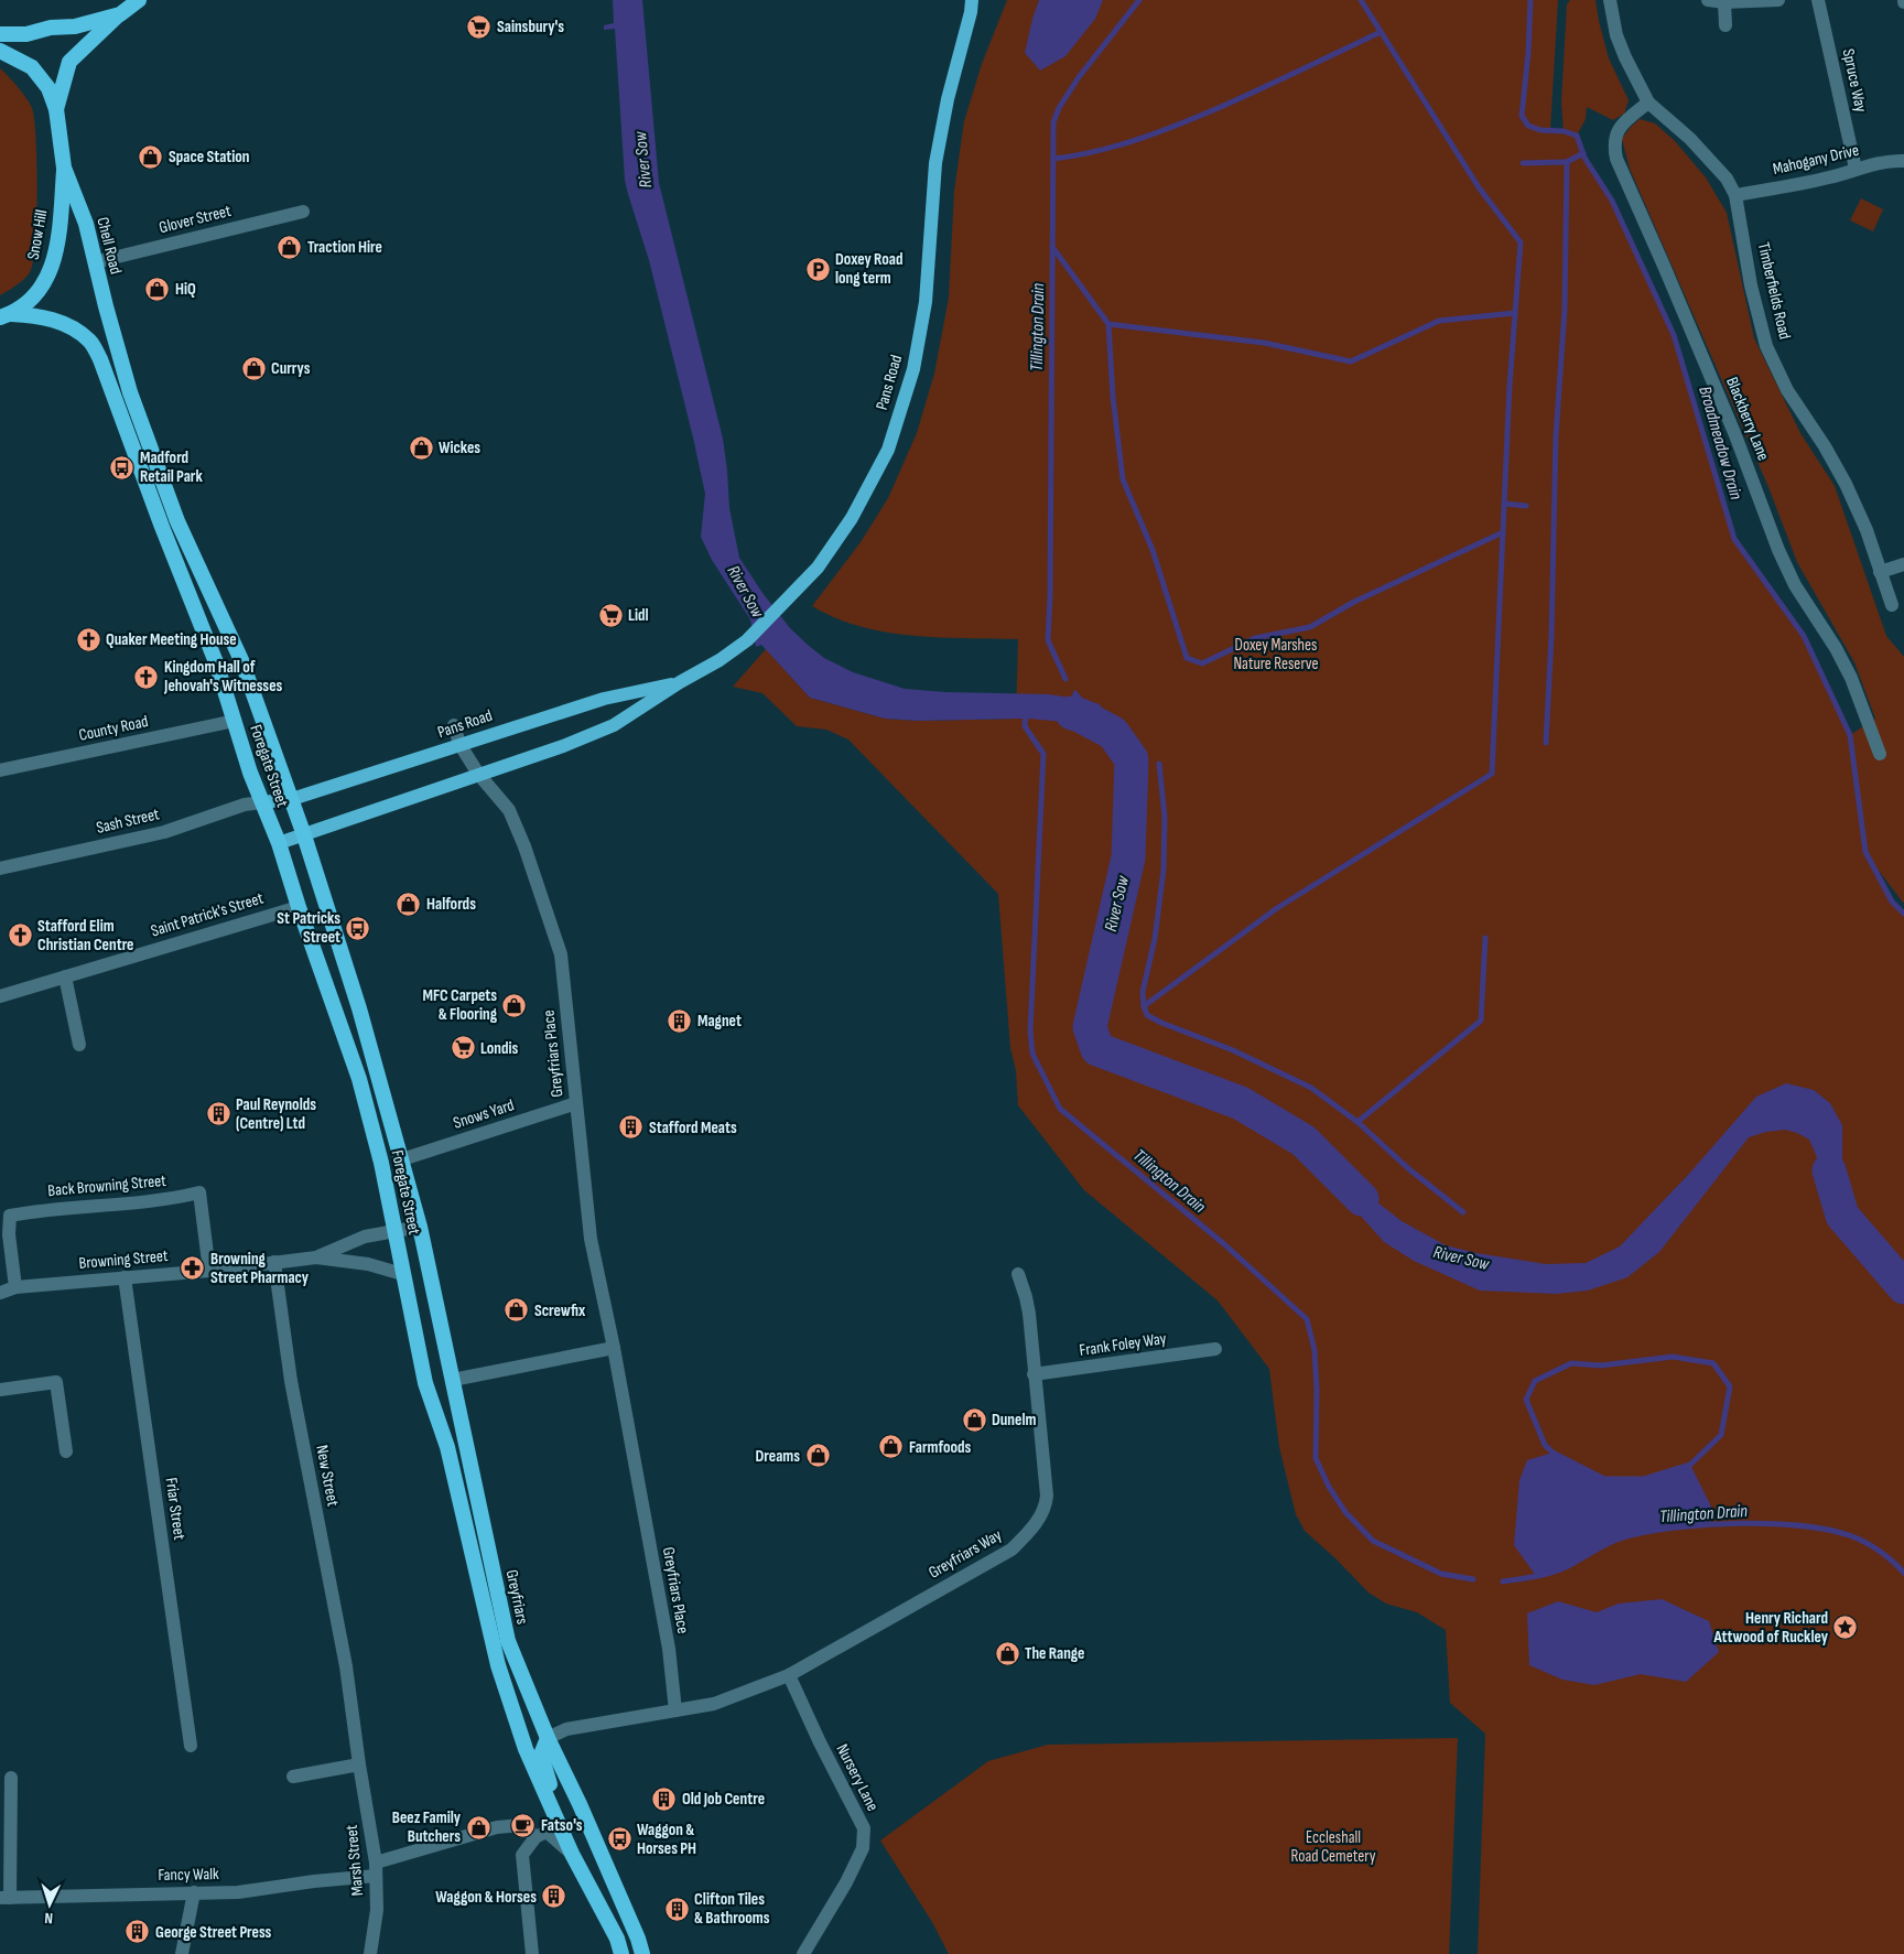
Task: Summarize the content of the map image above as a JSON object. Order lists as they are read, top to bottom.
{
  "streets": {
    "highway": [
      "Snow Hill",
      "Chell Road",
      "Foregate Street",
      "Greyfriars"
    ],
    "main road": ["Pans Road"],
    "street": [
      "Spruce Way",
      "Mahogany Drive",
      "Glover Street",
      "Timberfields Road",
      "Blackberry Lane",
      "County Road",
      "Sash Street",
      "Saint Patrick's Street",
      "Greyfriars Place",
      "Snows Yard",
      "Back Browning Street",
      "Browning Street",
      "Frank Foley Way",
      "New Street",
      "Friar Street",
      "Greyfriars Way",
      "Nursery Lane",
      "Marsh Street",
      "Fancy Walk"
    ]
  },
  "crossings": [
    ["Spruce Way", "Mahogany Drive"],
    ["Mahogany Drive", "Timberfields Road"],
    ["Glover Street", "Chell Road"],
    ["Snow Hill", "Chell Road"],
    ["Snow Hill", "Foregate Street"],
    ["Chell Road", "Foregate Street"],
    ["Timberfields Road", "Blackberry Lane"],
    ["Pans Road", "Foregate Street"],
    ["Pans Road", "Sash Street"],
    ["Pans Road", "Greyfriars Place"],
    ["County Road", "Foregate Street"],
    ["Foregate Street", "Sash Street"],
    ["Foregate Street", "Saint Patrick's Street"],
    ["Foregate Street", "Snows Yard"],
    ["Foregate Street", "Browning Street"],
    ["Foregate Street", "Greyfriars"],
    ["Greyfriars Place", "Snows Yard"],
    ["Greyfriars Place", "Greyfriars Way"],
    ["Back Browning Street", "Browning Street"],
    ["Browning Street", "New Street"],
    ["Browning Street", "Friar Street"],
    ["Browning Street", "Greyfriars"],
    ["Frank Foley Way", "Greyfriars Way"],
    ["New Street", "Marsh Street"],
    ["Greyfriars Way", "Nursery Lane"],
    ["Greyfriars", "Fancy Walk"],
    ["Marsh Street", "Fancy Walk"]
  ],
  "water": ["River Sow", "Tillington Drain", "Broadmeadow Drain"],
  "parks": ["Doxey Marshes Nature Reserve", "Eccleshall Road Cemetery"],
  "places": {
    "supermarket": ["Sainsbury's", "Lidl", "Londis"],
    "shop": [
      "Space Station",
      "Traction Hire",
      "HiQ",
      "Currys",
      "Wickes",
      "Halfords",
      "MFC Carpets & Flooring",
      "Screwfix",
      "Dunelm",
      "Farmfoods",
      "Dreams",
      "The Range",
      "Beez Family Butchers"
    ],
    "parking": ["Doxey Road long term"],
    "bus stop": ["Madford Retail Park", "St Patricks Street", "Waggon & Horses PH"],
    "church": ["Quaker Meeting House", "Kingdom Hall of Jehovah's Witnesses", "Stafford Elim Christian Centre"],
    "building": [
      "Magnet",
      "Paul Reynolds (Centre) Ltd",
      "Stafford Meats",
      "Old Job Centre",
      "Waggon & Horses",
      "Clifton Tiles & Bathrooms",
      "George Street Press"
    ],
    "pharmacy": ["Browning Street Pharmacy"],
    "place": ["Henry Richard Attwood of Ruckley"],
    "cafe": ["Fatso's"]
  },
  "north": "bottom"
}
